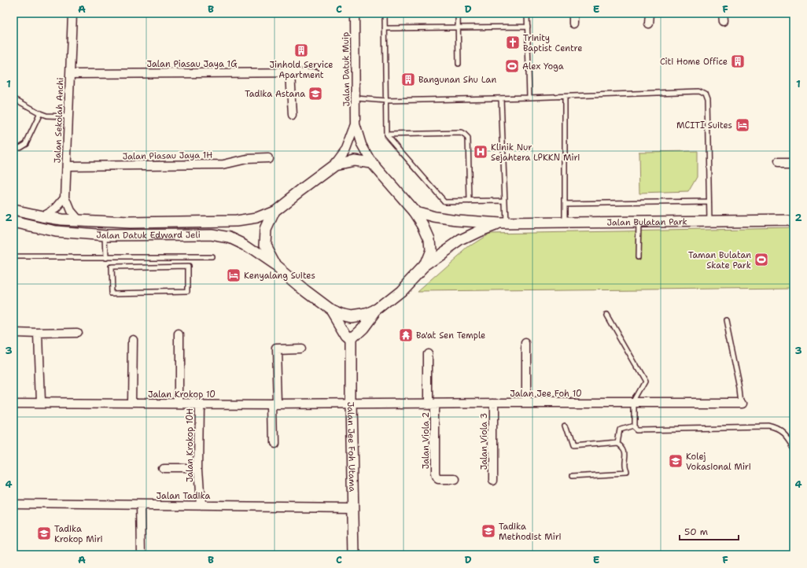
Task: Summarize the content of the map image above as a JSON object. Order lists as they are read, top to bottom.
{
  "streets": {
    "street": [
      "Jalan Piasau Jaya 1G",
      "Jalan Datuk Muip",
      "Jalan Sekolah Anchi",
      "Jalan Piasau Jaya 1H",
      "Jalan Bulatan Park",
      "Jalan Datuk Edward Jeli",
      "Jalan Jee Foh 10",
      "Jalan Krokop 10",
      "Jalan Viola 2",
      "Jalan Viola 3",
      "Jalan Krokop 10H",
      "Jalan Jee Foh Utama",
      "Jalan Tadika"
    ]
  },
  "crossings": [
    ["Jalan Piasau Jaya 1G", "Jalan Sekolah Anchi"],
    ["Jalan Sekolah Anchi", "Jalan Piasau Jaya 1H"],
    ["Jalan Jee Foh 10", "Jalan Krokop 10"],
    ["Jalan Jee Foh 10", "Jalan Viola 2"],
    ["Jalan Jee Foh 10", "Jalan Viola 3"],
    ["Jalan Jee Foh 10", "Jalan Jee Foh Utama"],
    ["Jalan Krokop 10", "Jalan Krokop 10H"],
    ["Jalan Krokop 10", "Jalan Jee Foh Utama"],
    ["Jalan Krokop 10H", "Jalan Tadika"],
    ["Jalan Jee Foh Utama", "Jalan Tadika"]
  ],
  "places": {
    "church": ["Trinity Baptist Centre"],
    "building": ["Jinhold Service Apartment", "Citi Home Office", "Bangunan Shu Lan"],
    "sports": ["Alex Yoga", "Taman Bulatan Skate Park"],
    "school or university": [
      "Tadika Astana",
      "Kolej Vokasional Miri",
      "Tadika Methodist Miri",
      "Tadika Krokop Miri"
    ],
    "hotel": ["MCITI Suites", "Kenyalang Suites"],
    "hospital": ["Klinik Nur Sejahtera LPKKN Miri"],
    "temple": ["Ba'at Sen Temple"]
  },
  "scale_bar": "50 m",
  "grid": {
    "columns": [
      "A",
      "B",
      "C",
      "D",
      "E",
      "F"
    ],
    "rows": [
      "1",
      "2",
      "3",
      "4"
    ]
  }
}
